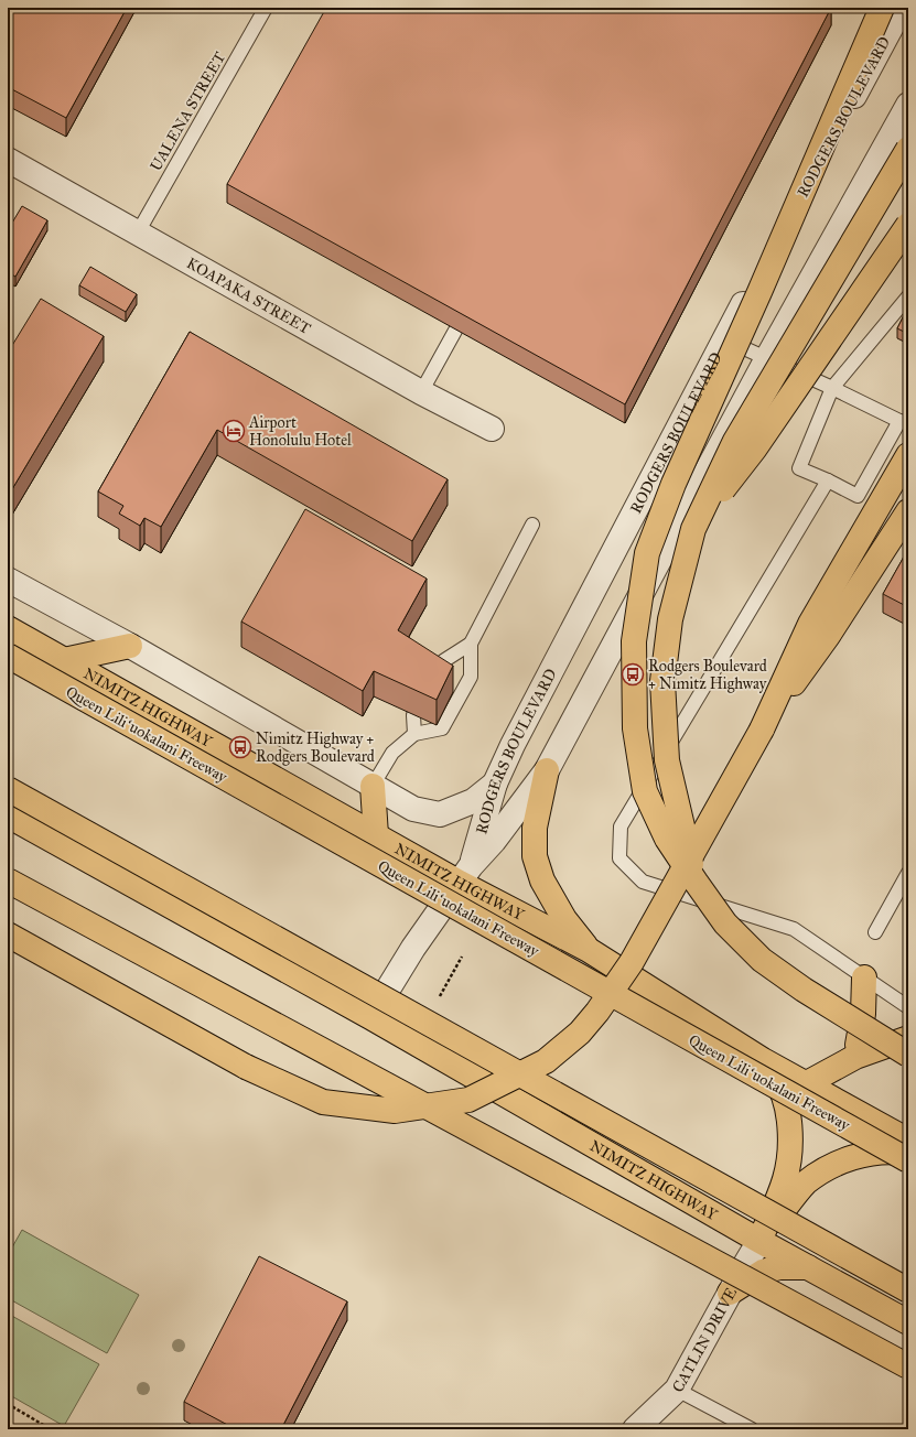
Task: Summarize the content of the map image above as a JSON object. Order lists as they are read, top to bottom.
{
  "streets": {
    "main road": ["NIMITZ HIGHWAY", "Queen Liliʻuokalani Freeway"],
    "street": ["RODGERS BOULEVARD", "KOAPAKA STREET", "CATLIN DRIVE"],
    "lane": ["UALENA STREET"]
  },
  "crossings": [
    ["UALENA STREET", "KOAPAKA STREET"],
    ["RODGERS BOULEVARD", "NIMITZ HIGHWAY"],
    ["NIMITZ HIGHWAY", "CATLIN DRIVE"]
  ],
  "places": {
    "hotel": ["Airport Honolulu Hotel"],
    "bus stop": ["Rodgers Boulevard + Nimitz Highway", "Nimitz Highway + Rodgers Boulevard"]
  }
}
